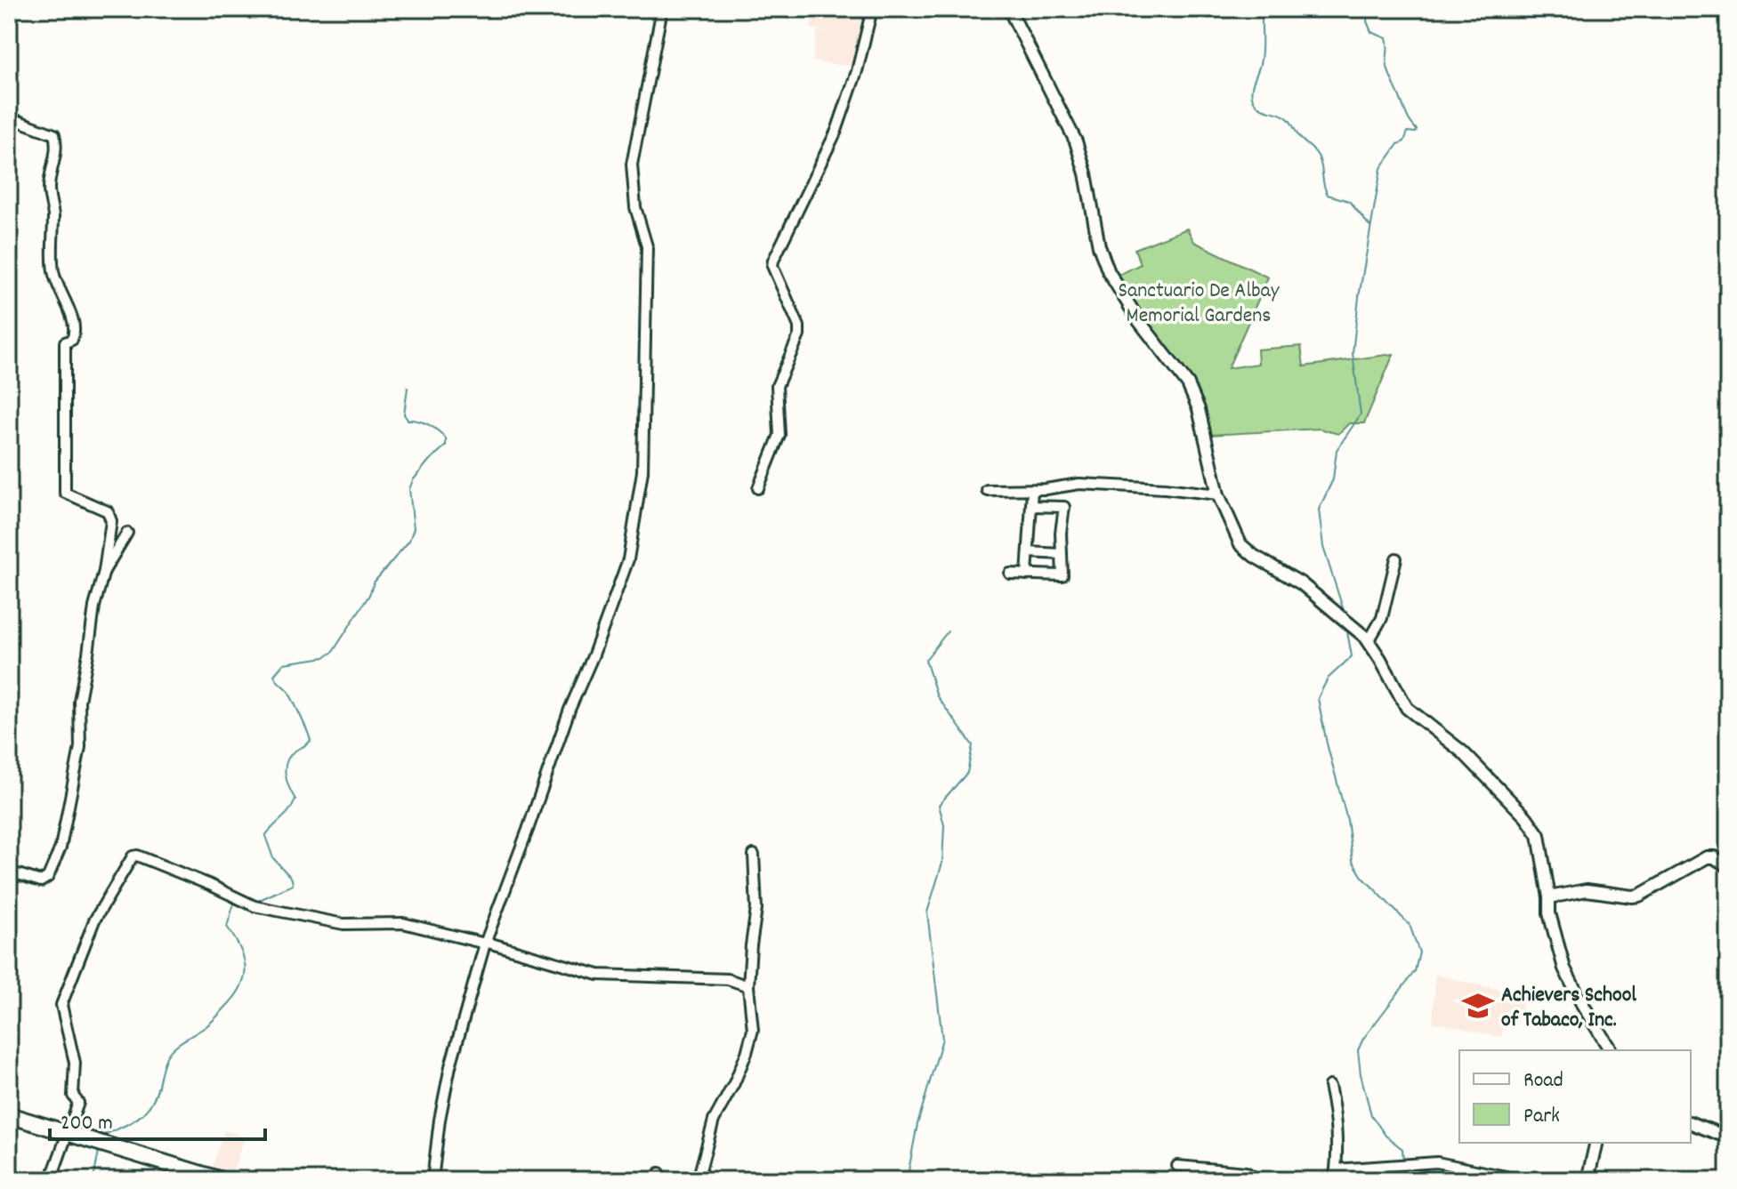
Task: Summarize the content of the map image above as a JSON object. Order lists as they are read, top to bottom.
{
  "parks": ["Sanctuario De Albay Memorial Gardens"],
  "places": {
    "school or university": ["Achievers School of Tabaco, Inc."]
  },
  "legend": ["Road", "Park"],
  "scale_bar": "200 m"
}
